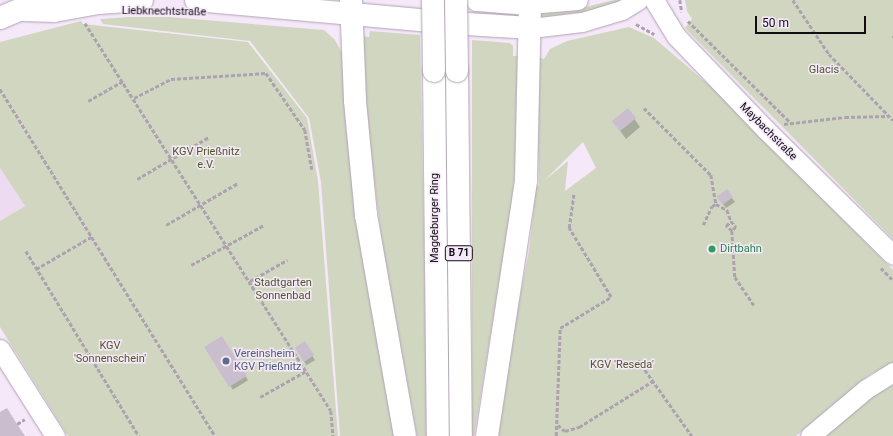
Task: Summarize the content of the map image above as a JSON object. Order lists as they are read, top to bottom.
{
  "streets": {
    "main road": ["Liebknechtstraße", "Magdeburger Ring", "B 71"],
    "street": ["Maybachstraße"]
  },
  "parks": [
    "Glacis",
    "KGV Prießnitz e.V.",
    "Stadtgarten Sonnenbad",
    "KGV 'Sonnenschein'",
    "KGV 'Reseda'"
  ],
  "places": ["Dirtbahn", "Vereinsheim KGV Prießnitz"],
  "scale_bar": "50 m"
}
